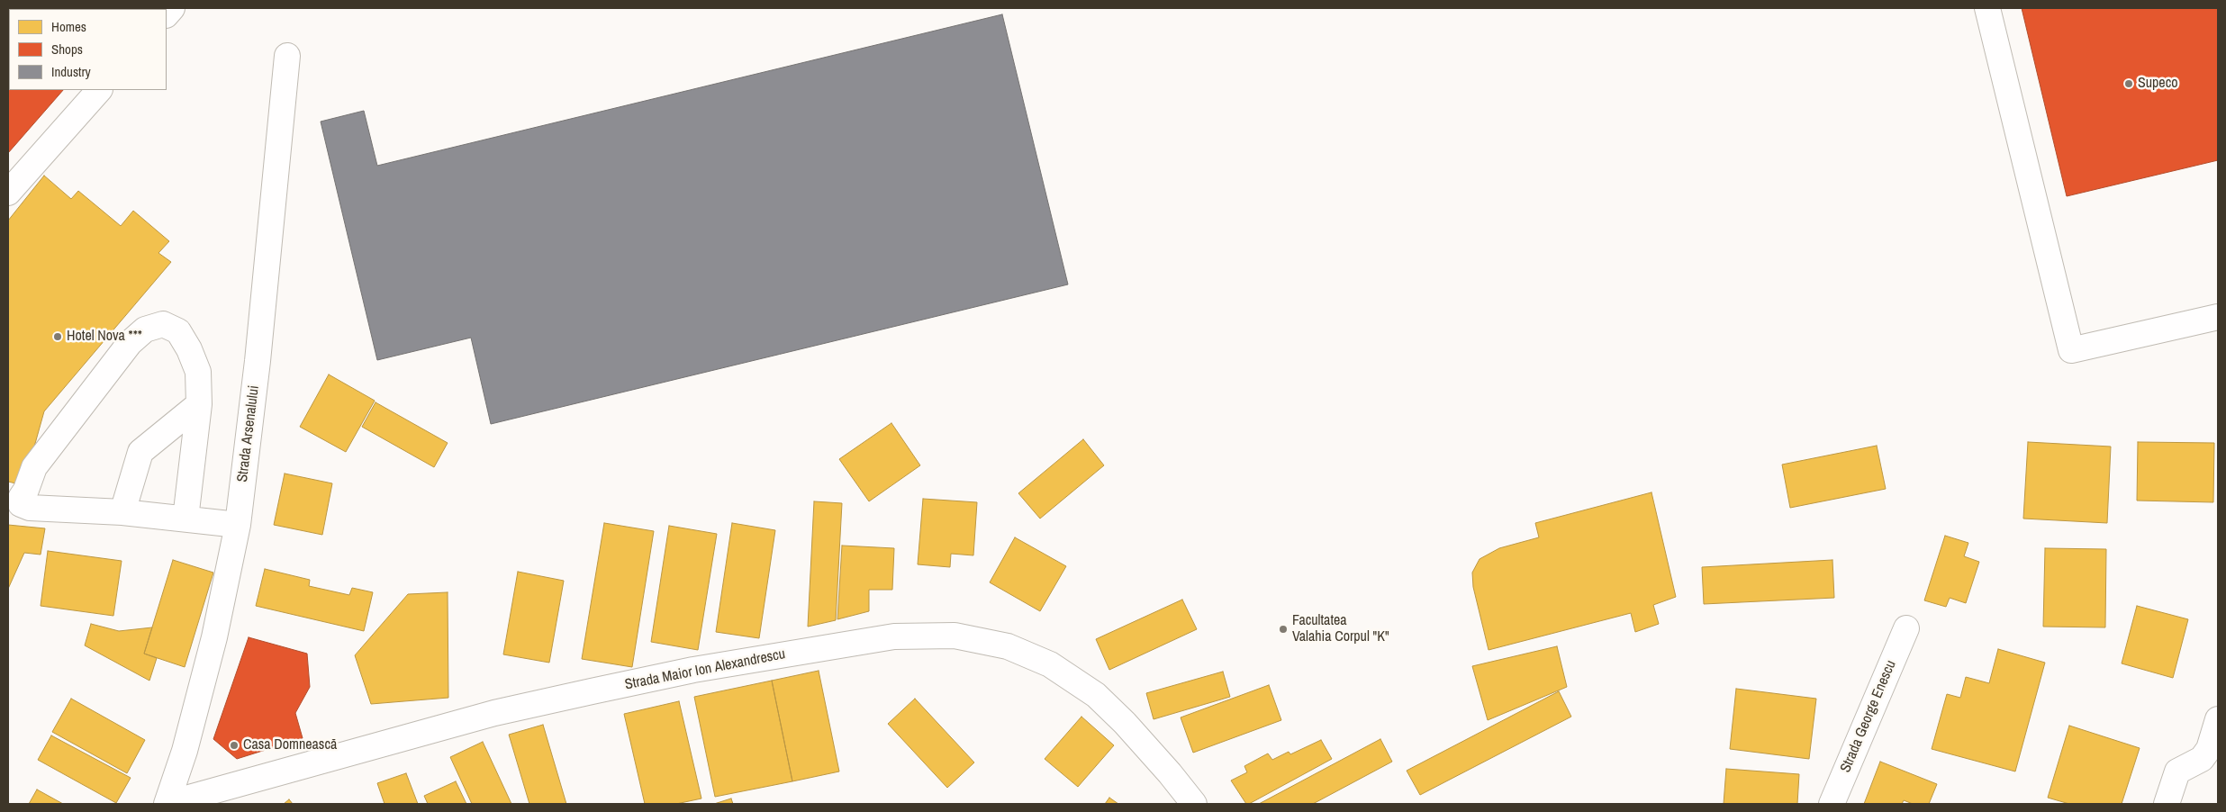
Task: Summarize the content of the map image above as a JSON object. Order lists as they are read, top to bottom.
{
  "streets": {
    "street": ["Strada Arsenalului", "Strada Maior Ion Alexandrescu", "Strada George Enescu"]
  },
  "crossings": [
    ["Strada Arsenalului", "Strada Maior Ion Alexandrescu"]
  ],
  "places": [
    "Supeco",
    "Hotel Nova ***",
    "Facultatea Valahia Corpul \"K\"",
    "Casa Domnească"
  ],
  "legend": ["Homes", "Shops", "Industry"]
}
